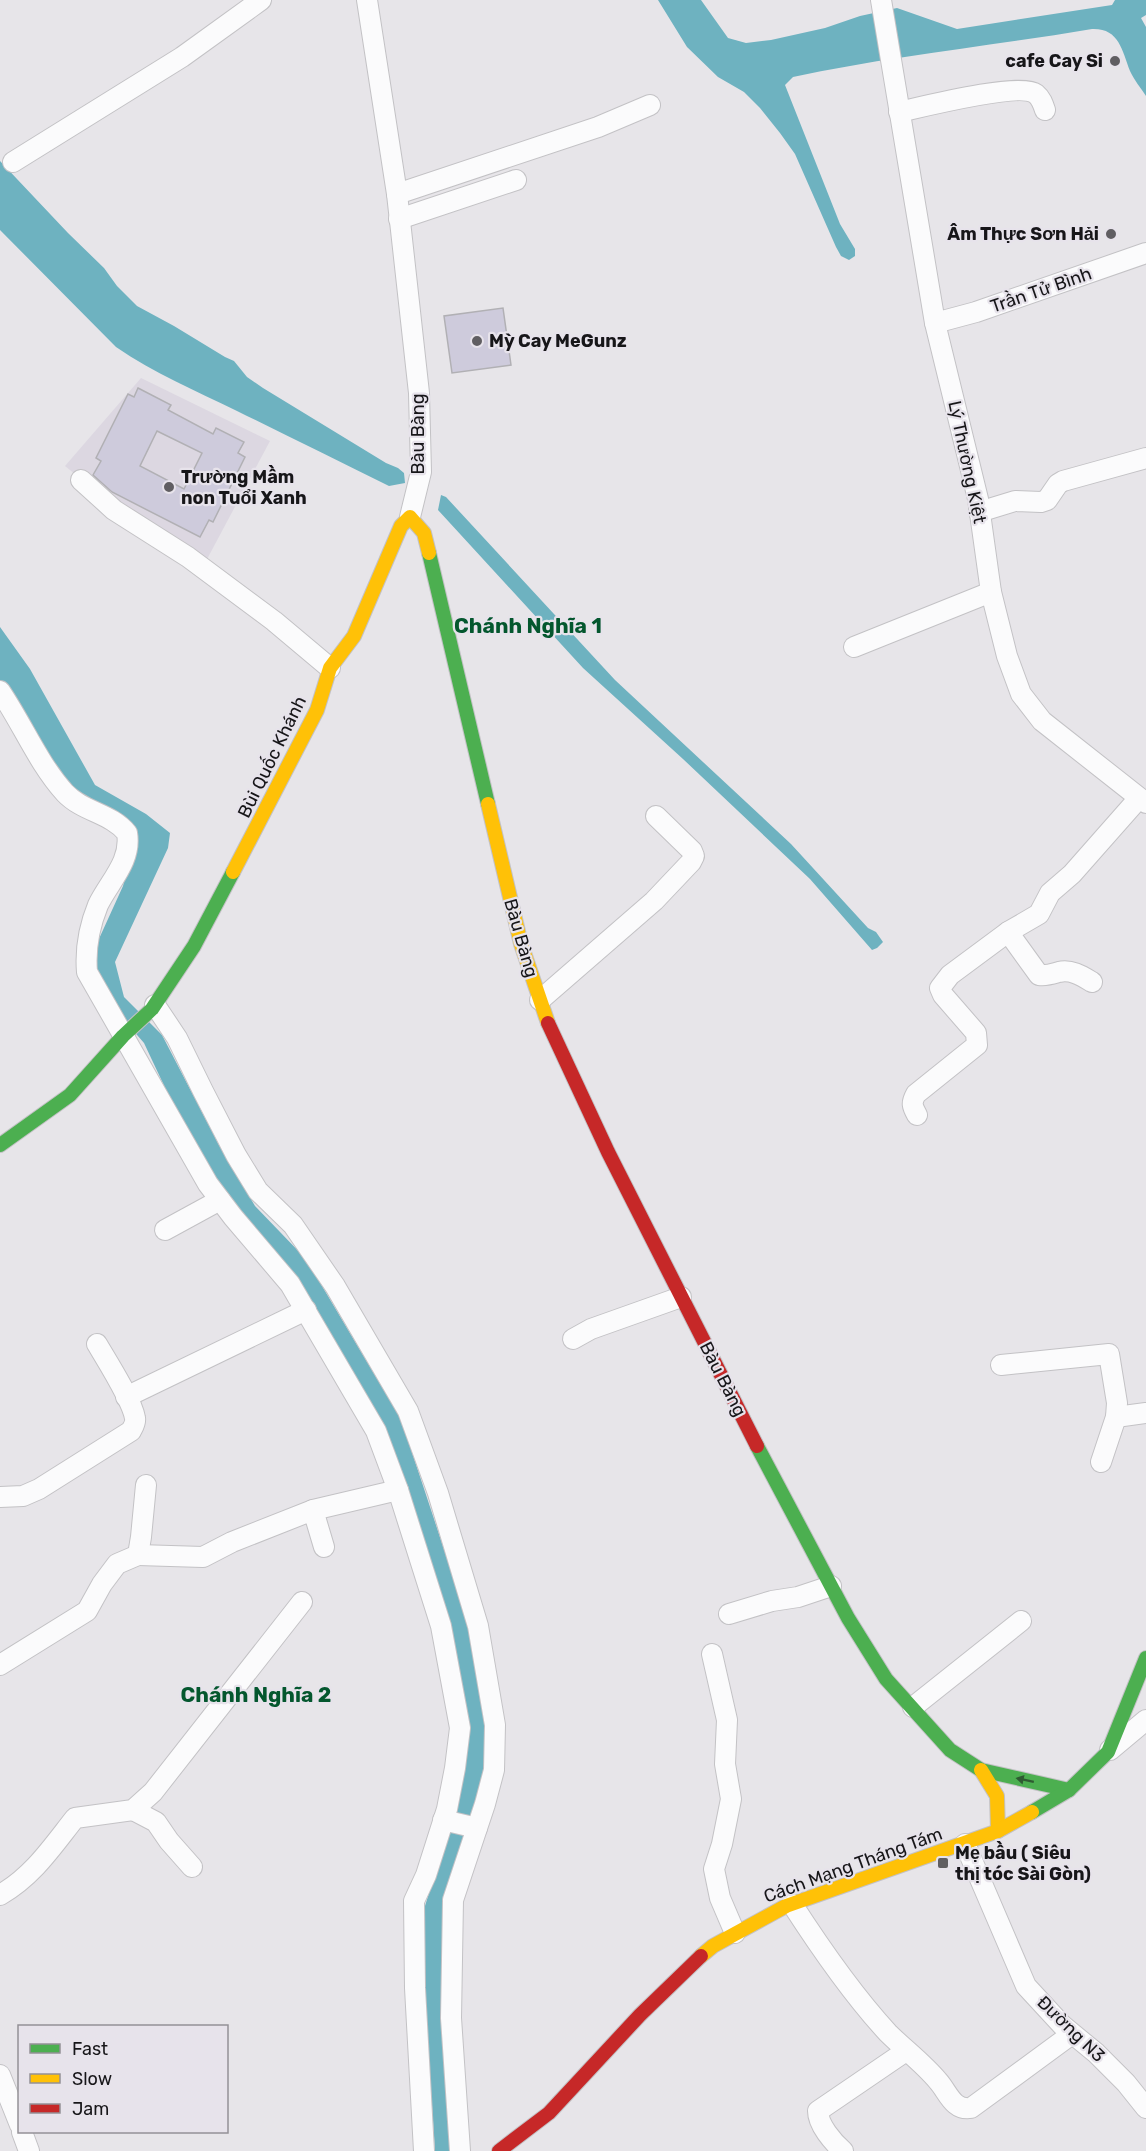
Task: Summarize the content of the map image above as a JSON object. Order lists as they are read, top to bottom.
{
  "streets": {
    "street": [
      "Trần Tử Bình",
      "Bàu Bàng",
      "Lý Thường Kiệt",
      "Bùi Quốc Khánh",
      "Cách Mạng Tháng Tám",
      "Đường N3"
    ]
  },
  "crossings": [
    ["Trần Tử Bình", "Lý Thường Kiệt"],
    ["Bàu Bàng", "Bùi Quốc Khánh"],
    ["Cách Mạng Tháng Tám", "Đường N3"]
  ],
  "districts": ["Chánh Nghĩa 1", "Chánh Nghĩa 2"],
  "places": {
    "other": [
      "cafe Cay Si",
      "Âm Thực Sơn Hải",
      "Mỳ Cay MeGunz",
      "Trường Mầm non Tuổi Xanh"
    ],
    "transit": ["Mẹ bầu ( Siêu thị tóc Sài Gòn)"]
  },
  "legend": ["Fast", "Slow", "Jam"]
}
